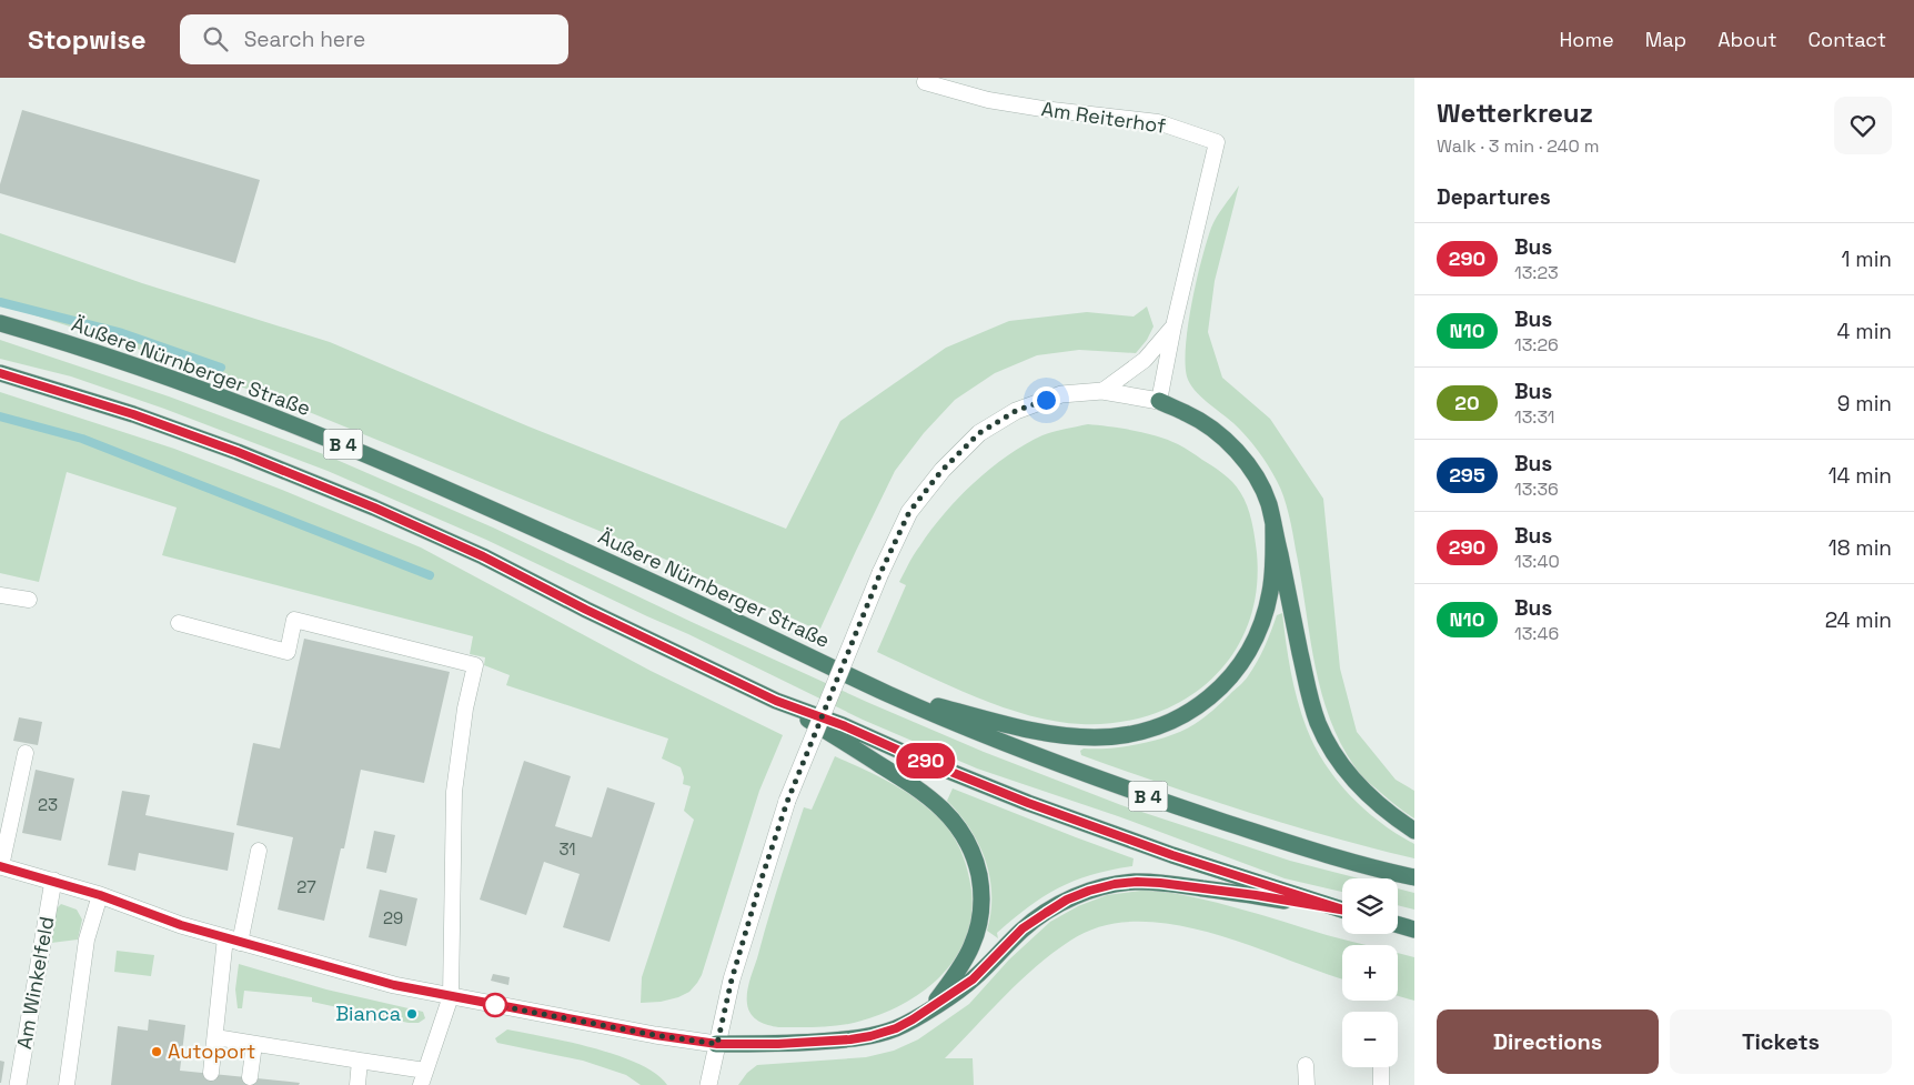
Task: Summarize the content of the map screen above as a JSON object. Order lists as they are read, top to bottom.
{
  "streets": {
    "highway": ["Äußere Nürnberger Straße", "B 4"],
    "street": ["Am Winkelfeld"],
    "lane": ["Am Reiterhof"]
  },
  "crossings": [
    ["Am Reiterhof", "B 4"],
    ["Äußere Nürnberger Straße", "B 4"]
  ],
  "places": ["Bianca", "Autoport"],
  "lines": ["bus line 290"],
  "house_numbers": [
    "23",
    "31",
    "27",
    "29"
  ],
  "page": {
    "header": "Stopwise",
    "search": "Search here",
    "nav": [
      "Home",
      "Map",
      "About",
      "Contact"
    ],
    "on_map": "290",
    "heading": [
      ["Wetterkreuz", "Walk · 3 min · 240 m"],
      "Departures"
    ],
    "list": [
      {
        "mark": "290",
        "name": "Bus",
        "note": "13:23",
        "value": "1 min"
      },
      {
        "mark": "N10",
        "name": "Bus",
        "note": "13:26",
        "value": "4 min"
      },
      {
        "mark": "20",
        "name": "Bus",
        "note": "13:31",
        "value": "9 min"
      },
      {
        "mark": "295",
        "name": "Bus",
        "note": "13:36",
        "value": "14 min"
      },
      {
        "mark": "290",
        "name": "Bus",
        "note": "13:40",
        "value": "18 min"
      },
      {
        "mark": "N10",
        "name": "Bus",
        "note": "13:46",
        "value": "24 min"
      }
    ],
    "map_buttons": ["+", "−"],
    "buttons": ["Directions", "Tickets"]
  }
}
